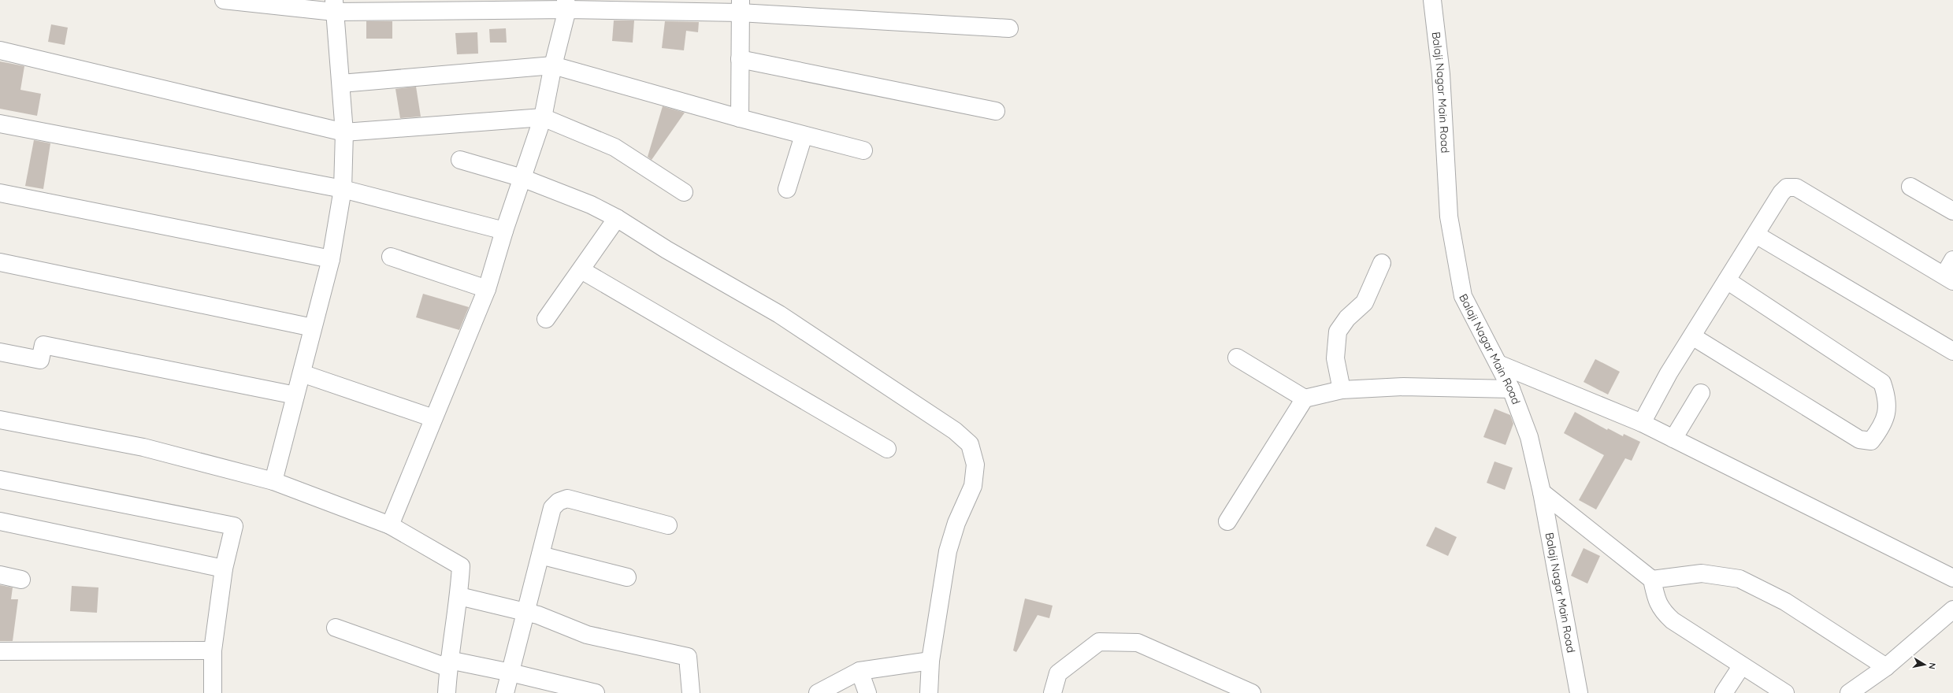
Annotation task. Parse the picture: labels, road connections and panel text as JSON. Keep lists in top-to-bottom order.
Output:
{
  "streets": {
    "street": ["Balaji Nagar Main Road"]
  },
  "north": "right"
}
